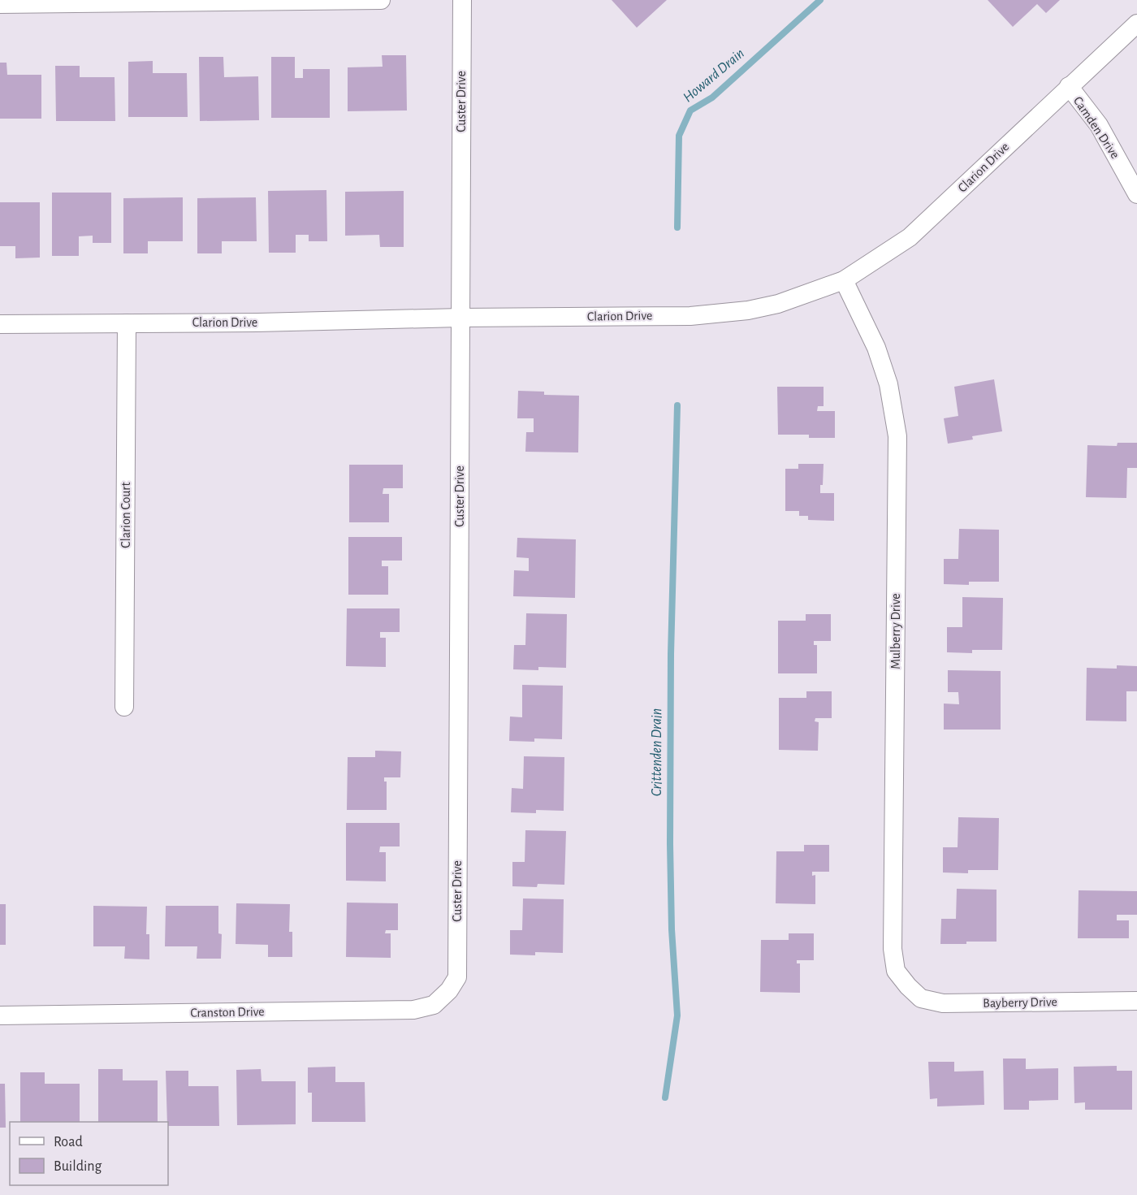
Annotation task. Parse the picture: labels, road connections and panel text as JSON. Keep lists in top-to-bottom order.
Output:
{
  "streets": {
    "street": [
      "Custer Drive",
      "Camden Drive",
      "Clarion Drive",
      "Clarion Court",
      "Mulberry Drive",
      "Bayberry Drive",
      "Cranston Drive"
    ]
  },
  "crossings": [
    ["Custer Drive", "Clarion Drive"],
    ["Custer Drive", "Cranston Drive"],
    ["Camden Drive", "Clarion Drive"],
    ["Clarion Drive", "Clarion Court"],
    ["Clarion Drive", "Mulberry Drive"],
    ["Mulberry Drive", "Bayberry Drive"]
  ],
  "water": ["Howard Drain", "Crittenden Drain"],
  "legend": ["Road", "Building"]
}
